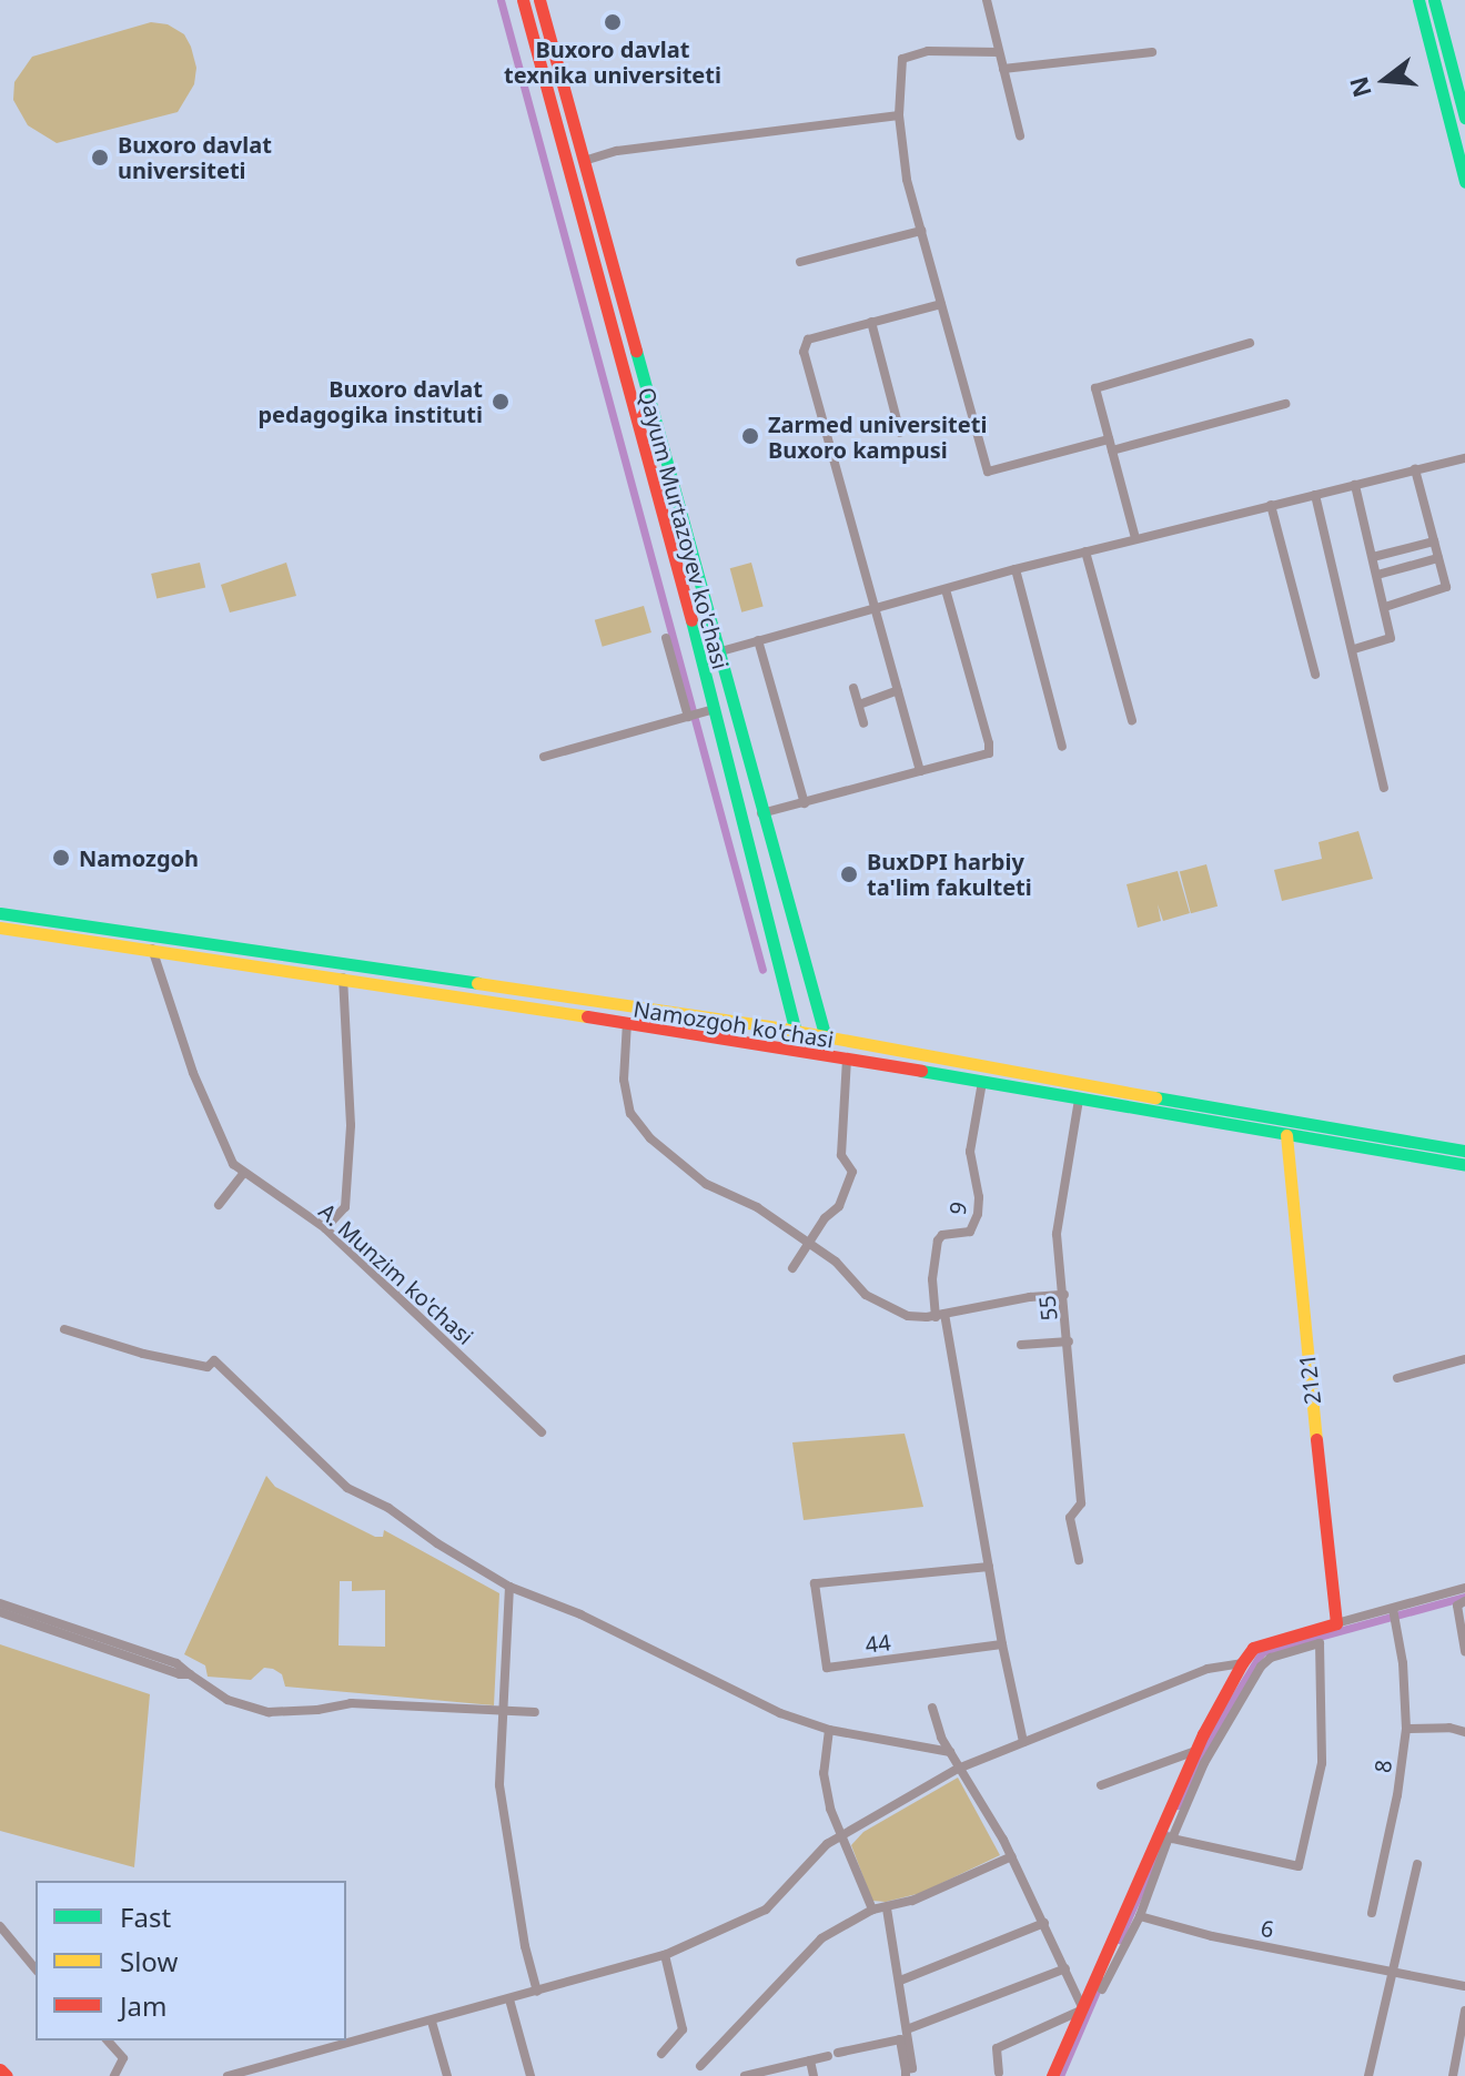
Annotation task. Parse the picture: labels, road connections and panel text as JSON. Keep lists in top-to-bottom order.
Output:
{
  "streets": {
    "street": [
      "Qayum Murtazoyev ko'chasi",
      "Namozgoh ko'chasi",
      "9",
      "A. Munzim ko'chasi",
      "55",
      "2121",
      "44",
      "8",
      "6"
    ]
  },
  "crossings": [
    ["Qayum Murtazoyev ko'chasi", "Namozgoh ko'chasi"],
    ["Namozgoh ko'chasi", "9"],
    ["Namozgoh ko'chasi", "A. Munzim ko'chasi"],
    ["Namozgoh ko'chasi", "55"],
    ["Namozgoh ko'chasi", "2121"],
    ["9", "44"]
  ],
  "places": [
    "Buxoro davlat texnika universiteti",
    "Buxoro davlat universiteti",
    "Buxoro davlat pedagogika instituti",
    "Zarmed universiteti Buxoro kampusi",
    "Namozgoh",
    "BuxDPI harbiy ta'lim fakulteti"
  ],
  "legend": ["Fast", "Slow", "Jam"],
  "north": "left"
}
